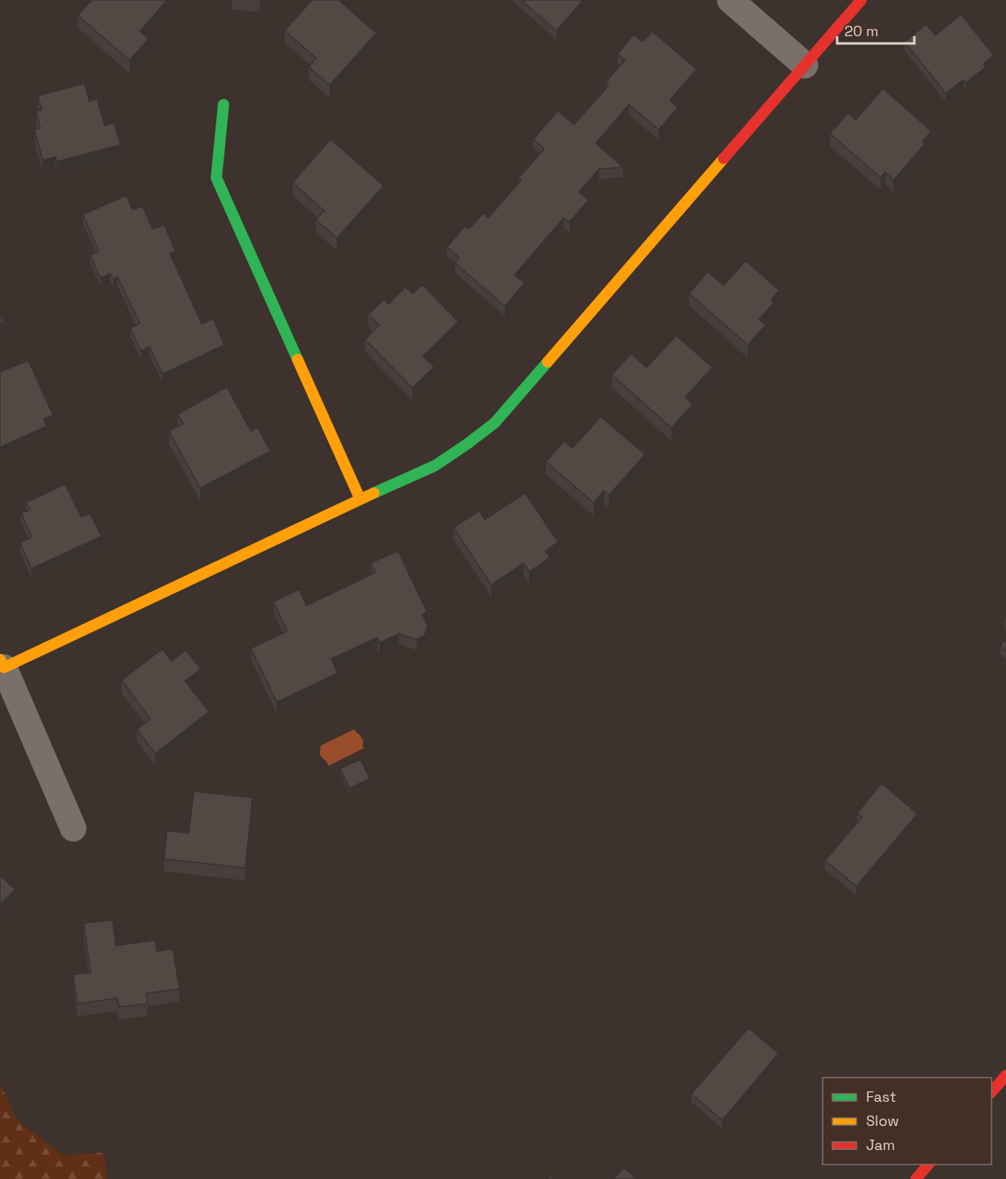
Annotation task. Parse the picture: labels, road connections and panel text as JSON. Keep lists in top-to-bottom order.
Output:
{
  "legend": ["Fast", "Slow", "Jam"],
  "scale_bar": "20 m"
}
